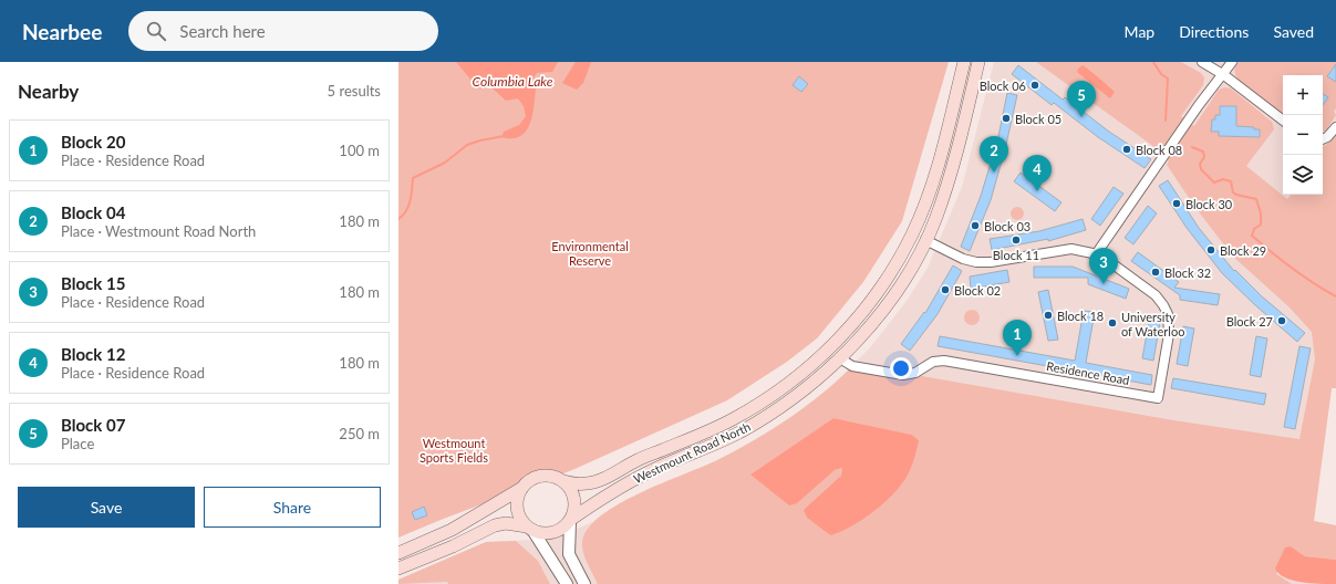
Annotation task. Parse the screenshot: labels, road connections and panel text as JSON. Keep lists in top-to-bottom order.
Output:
{
  "streets": {
    "main road": ["Westmount Road North"],
    "street": ["Residence Road"]
  },
  "crossings": [
    ["Residence Road", "Westmount Road North"]
  ],
  "water": ["Columbia Lake"],
  "parks": ["Environmental Reserve", "Westmount Sports Fields"],
  "places": [
    "Block 06",
    "Block 05",
    "Block 08",
    "Block 30",
    "Block 03",
    "Block 11",
    "Block 29",
    "Block 32",
    "Block 02",
    "Block 18",
    "Block 27",
    "University of Waterloo"
  ],
  "page": {
    "header": "Nearbee",
    "search": "Search here",
    "nav": ["Map", "Directions", "Saved"],
    "heading": ["Nearby", "5 results"],
    "map_buttons": ["+", "−"],
    "pins": [
      "5",
      "2",
      "4",
      "3",
      "1"
    ],
    "list": [
      {
        "mark": "1",
        "name": "Block 20",
        "note": "Place · Residence Road",
        "value": "100 m"
      },
      {
        "mark": "2",
        "name": "Block 04",
        "note": "Place · Westmount Road North",
        "value": "180 m"
      },
      {
        "mark": "3",
        "name": "Block 15",
        "note": "Place · Residence Road",
        "value": "180 m"
      },
      {
        "mark": "4",
        "name": "Block 12",
        "note": "Place · Residence Road",
        "value": "180 m"
      },
      {
        "mark": "5",
        "name": "Block 07",
        "note": "Place",
        "value": "250 m"
      }
    ],
    "buttons": ["Save", "Share"]
  }
}
